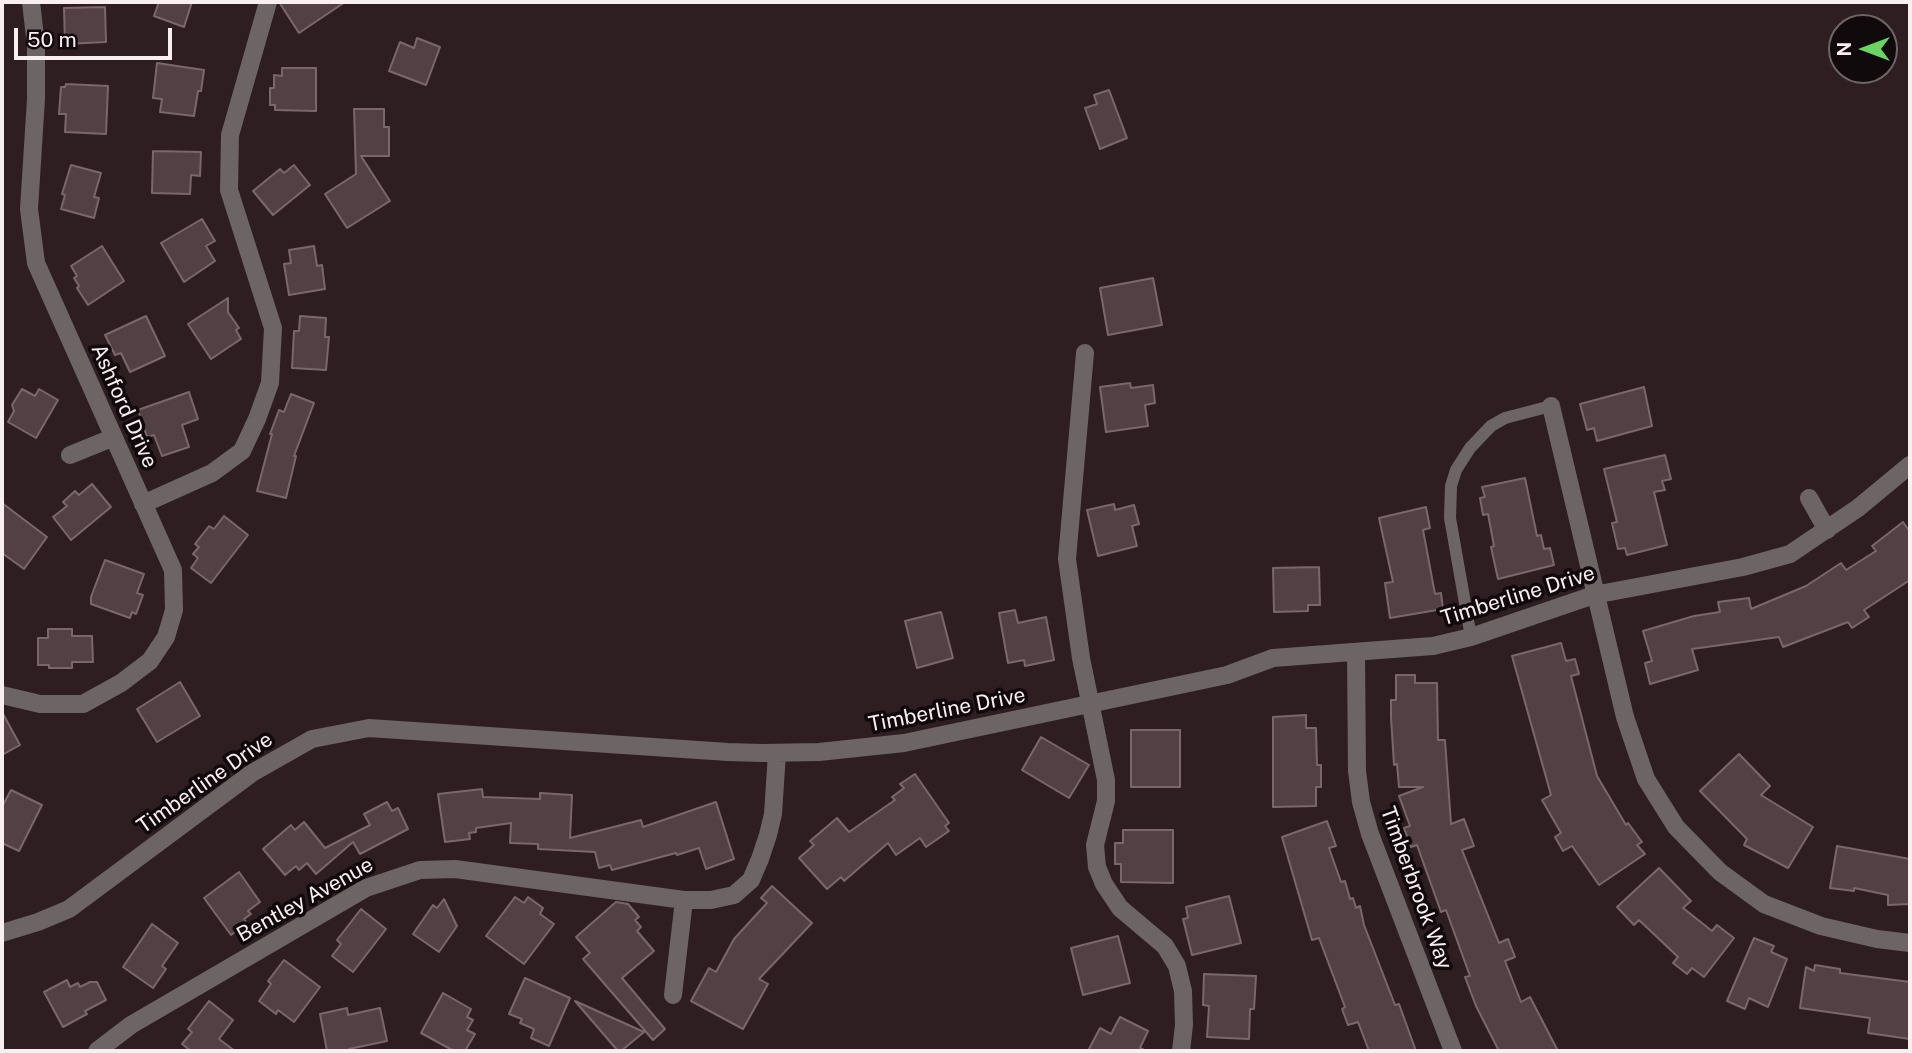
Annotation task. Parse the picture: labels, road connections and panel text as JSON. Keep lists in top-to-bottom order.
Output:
{
  "streets": {
    "street": [
      "Ashford Drive",
      "Timberline Drive",
      "Timberbrook Way",
      "Bentley Avenue"
    ]
  },
  "crossings": [
    ["Timberline Drive", "Timberbrook Way"],
    ["Timberline Drive", "Bentley Avenue"]
  ],
  "scale_bar": "50 m",
  "north": "left"
}
